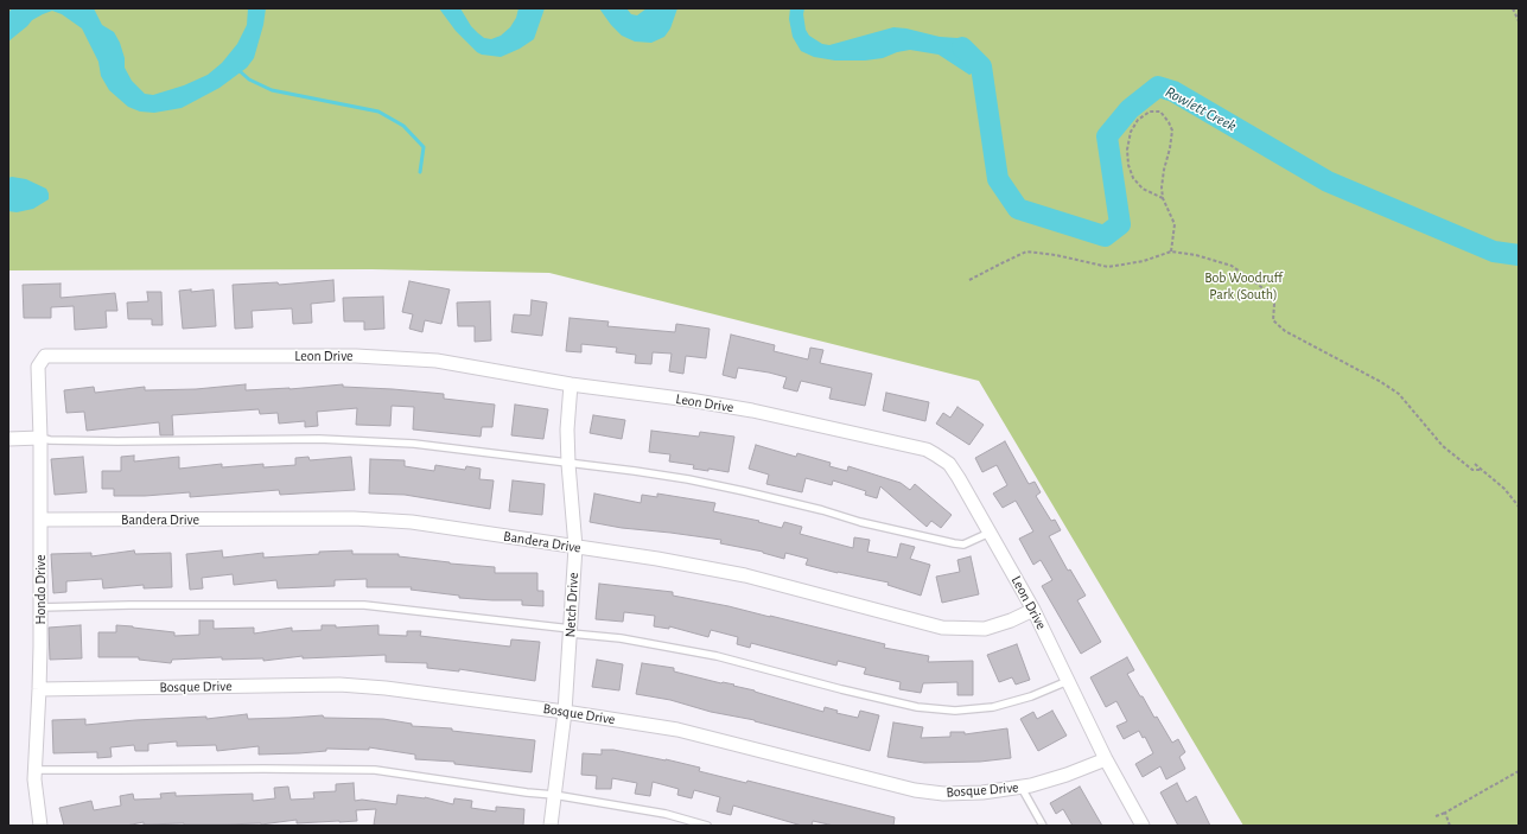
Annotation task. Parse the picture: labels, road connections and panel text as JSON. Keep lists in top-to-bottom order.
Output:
{
  "streets": {
    "street": [
      "Leon Drive",
      "Bandera Drive",
      "Hondo Drive",
      "Netch Drive",
      "Bosque Drive"
    ]
  },
  "crossings": [
    ["Leon Drive", "Bandera Drive"],
    ["Leon Drive", "Hondo Drive"],
    ["Leon Drive", "Netch Drive"],
    ["Leon Drive", "Bosque Drive"],
    ["Bandera Drive", "Hondo Drive"],
    ["Bandera Drive", "Netch Drive"],
    ["Hondo Drive", "Bosque Drive"],
    ["Netch Drive", "Bosque Drive"]
  ],
  "water": ["Rowlett Creek"],
  "parks": ["Bob Woodruff Park (South)"]
}
